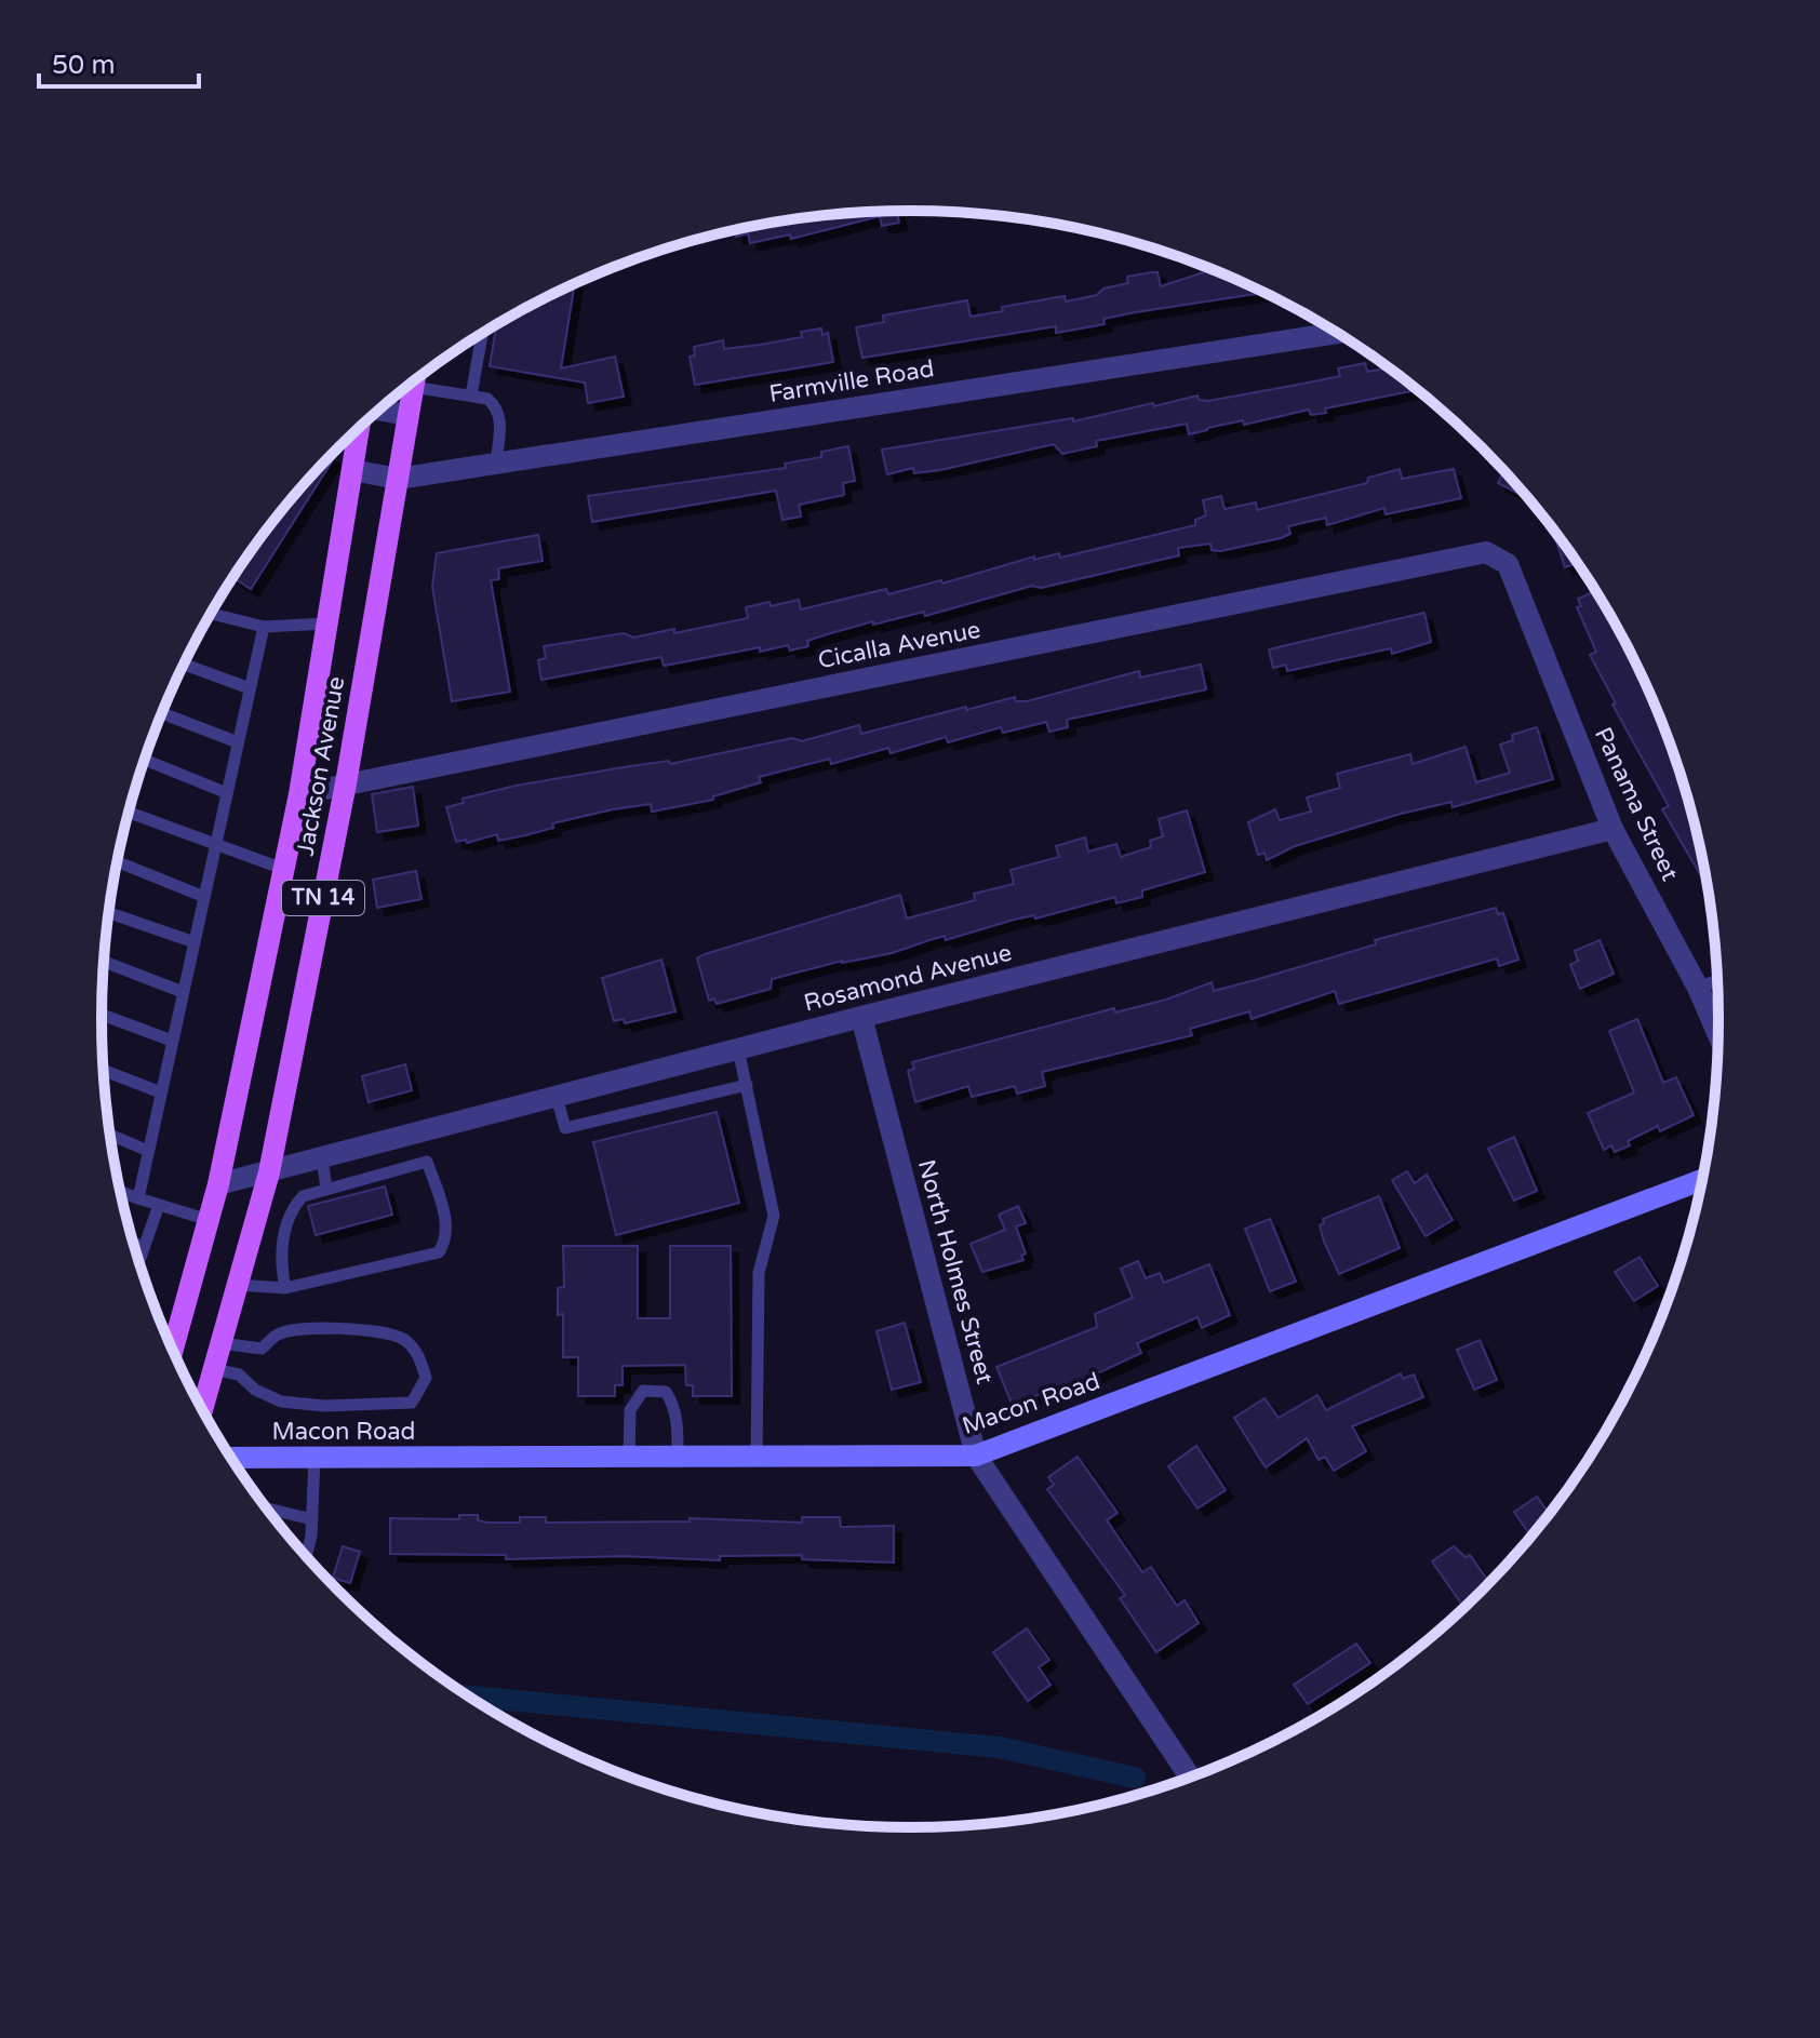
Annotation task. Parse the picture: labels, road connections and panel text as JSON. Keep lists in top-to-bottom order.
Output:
{
  "streets": {
    "main road": ["Jackson Avenue", "TN 14", "Macon Road"],
    "street": [
      "Farmville Road",
      "Cicalla Avenue",
      "Panama Street",
      "Rosamond Avenue",
      "North Holmes Street"
    ]
  },
  "crossings": [
    ["Farmville Road", "Jackson Avenue"],
    ["Cicalla Avenue", "Jackson Avenue"],
    ["Cicalla Avenue", "Panama Street"],
    ["Jackson Avenue", "Rosamond Avenue"],
    ["Panama Street", "Rosamond Avenue"],
    ["Rosamond Avenue", "North Holmes Street"],
    ["North Holmes Street", "Macon Road"]
  ],
  "scale_bar": "50 m"
}
